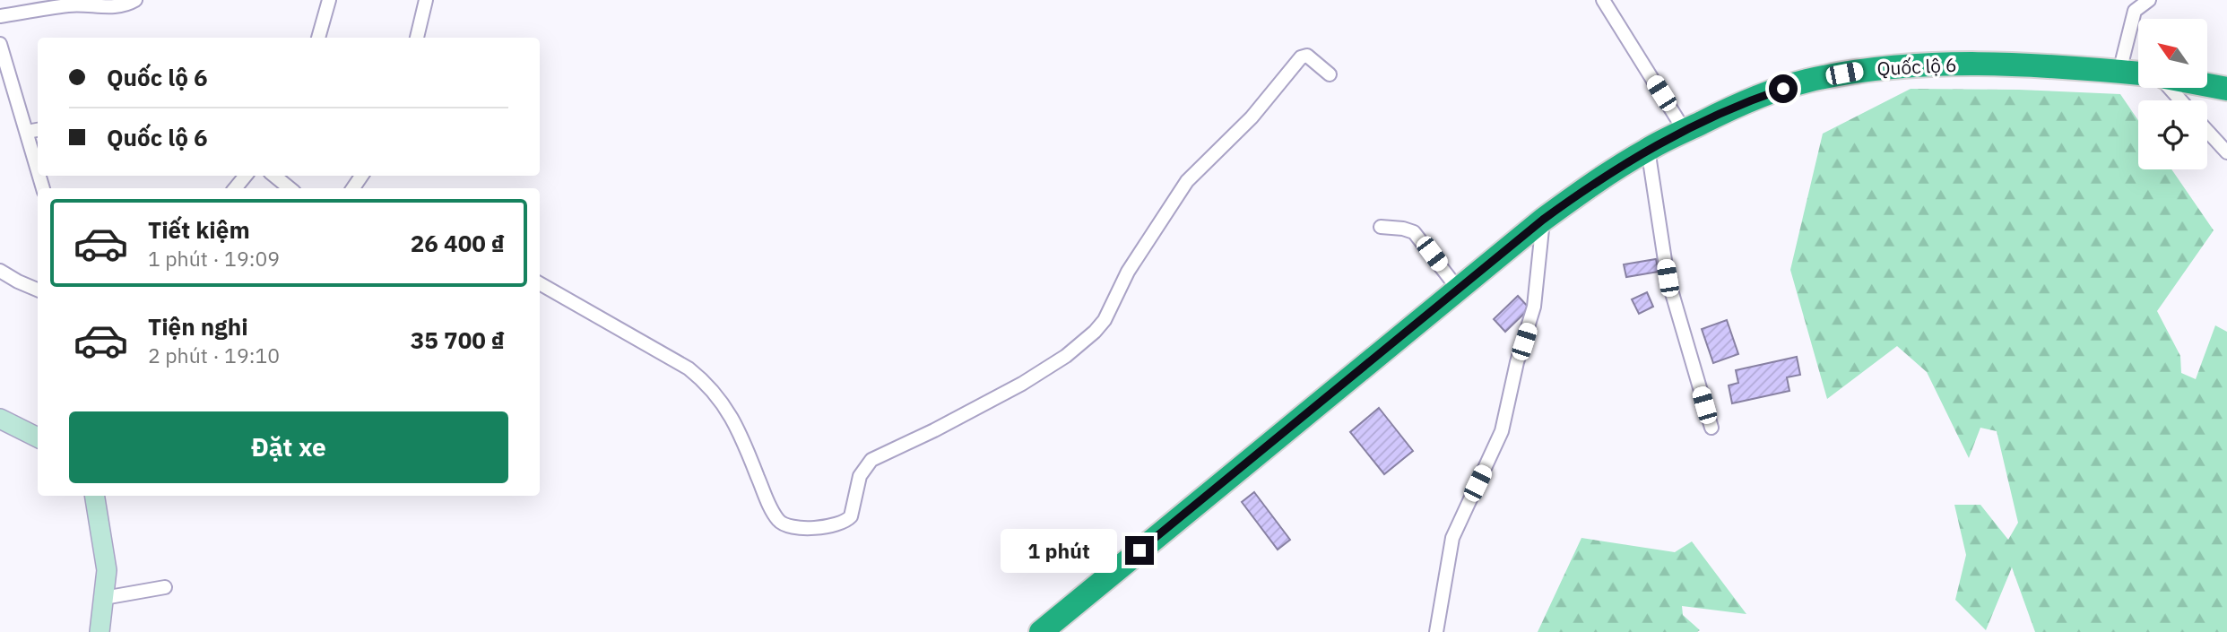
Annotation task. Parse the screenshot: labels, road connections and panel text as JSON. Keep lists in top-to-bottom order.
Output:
{
  "streets": {
    "highway": ["Quốc lộ 6"]
  },
  "north": "top left",
  "page": {
    "banner": ["Quốc lộ 6", "Quốc lộ 6"],
    "list": [
      {
        "name": "Tiết kiệm",
        "note": "1 phút · 19:09",
        "value": "26 400 ₫"
      },
      {
        "name": "Tiện nghi",
        "note": "2 phút · 19:10",
        "value": "35 700 ₫"
      }
    ],
    "buttons": "Đặt xe",
    "bubble": "1 phút"
  }
}
